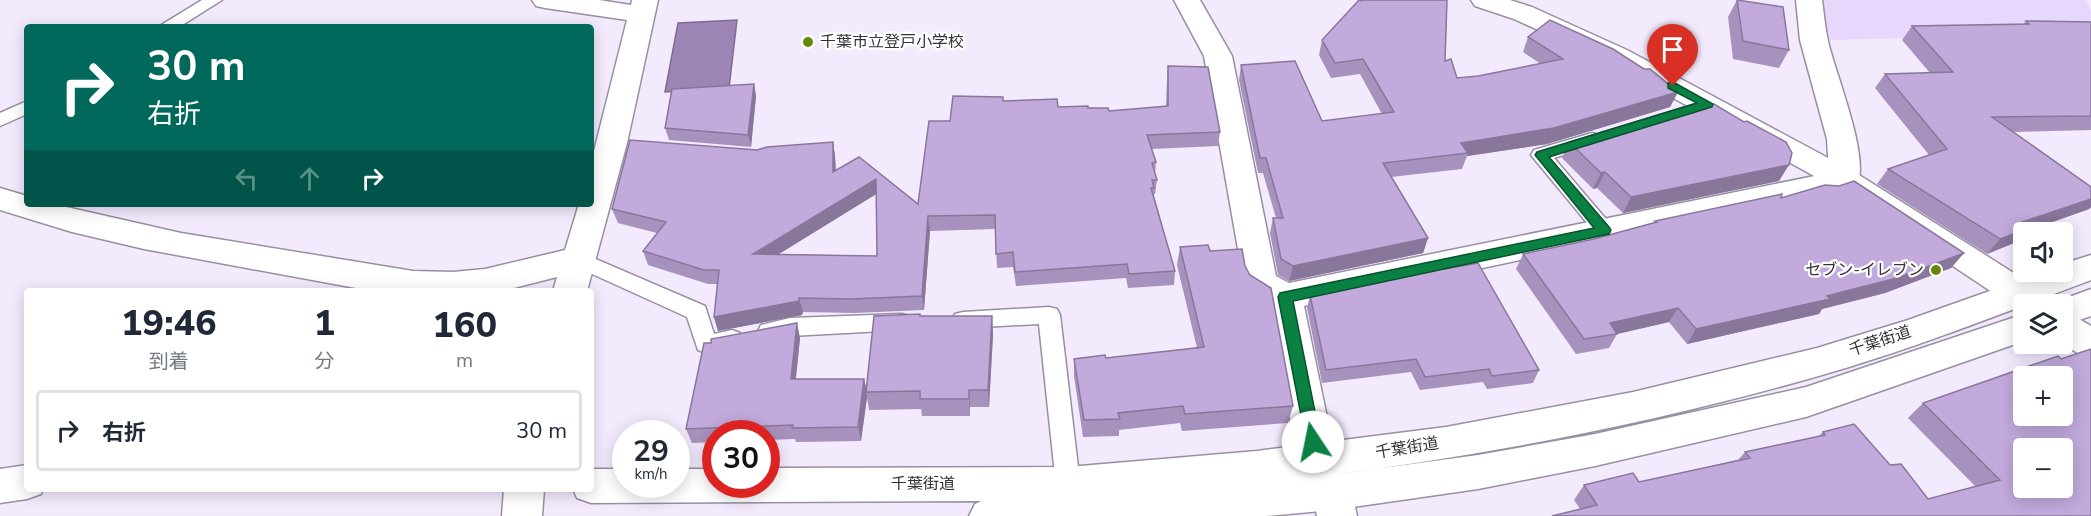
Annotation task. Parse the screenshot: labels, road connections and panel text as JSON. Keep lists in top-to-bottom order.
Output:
{
  "streets": {
    "main road": ["千葉街道"]
  },
  "places": ["千葉市立登戸小学校", "セブン-イレブン"],
  "page": {
    "turn": ["30 m", "右折"],
    "map_buttons": ["+", "−"],
    "eta": [
      "19:46",
      "到着",
      "1",
      "分",
      "160",
      "m"
    ],
    "list": [
      {
        "name": "右折",
        "value": "30 m"
      }
    ],
    "speed": "29 km/h",
    "limit": "30"
  }
}
